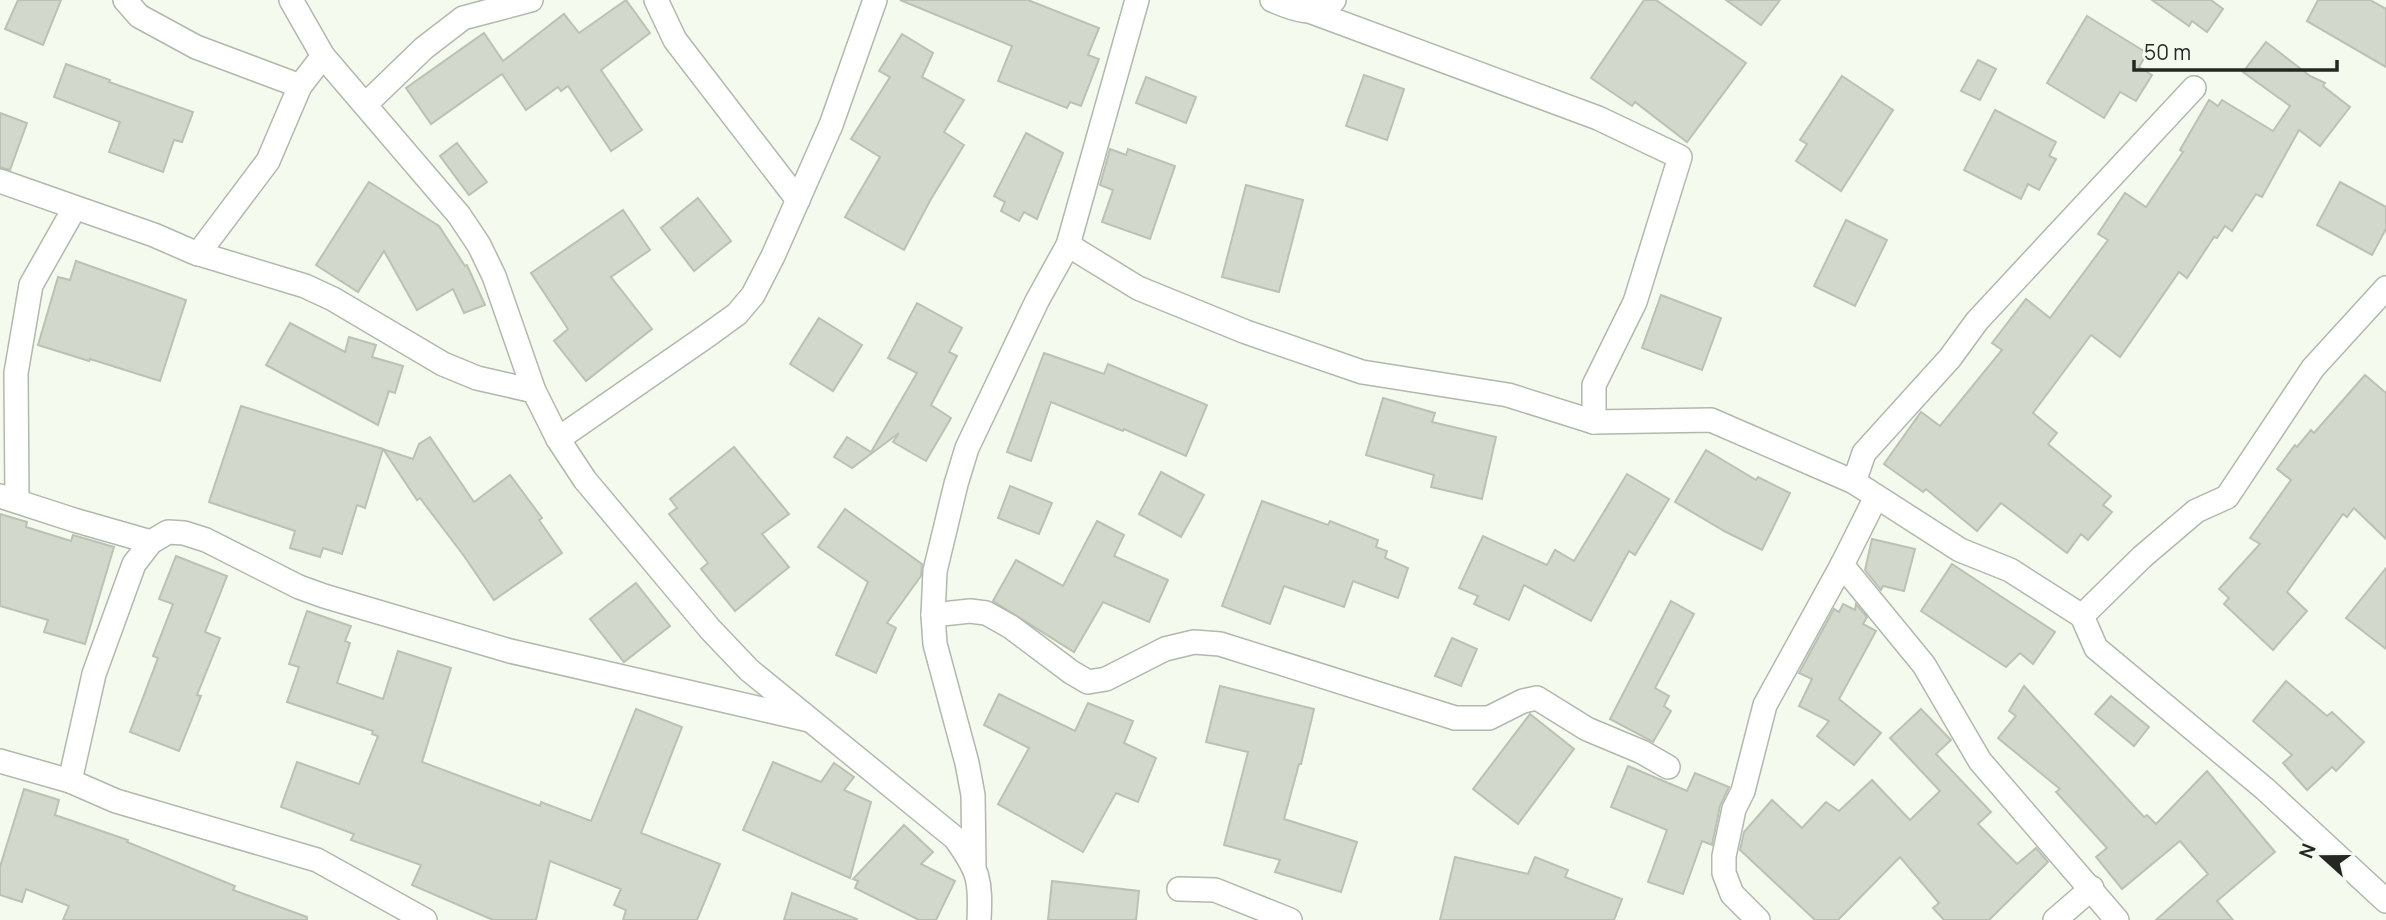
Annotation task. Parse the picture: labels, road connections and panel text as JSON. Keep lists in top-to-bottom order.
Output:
{
  "scale_bar": "50 m",
  "north": "left"
}
